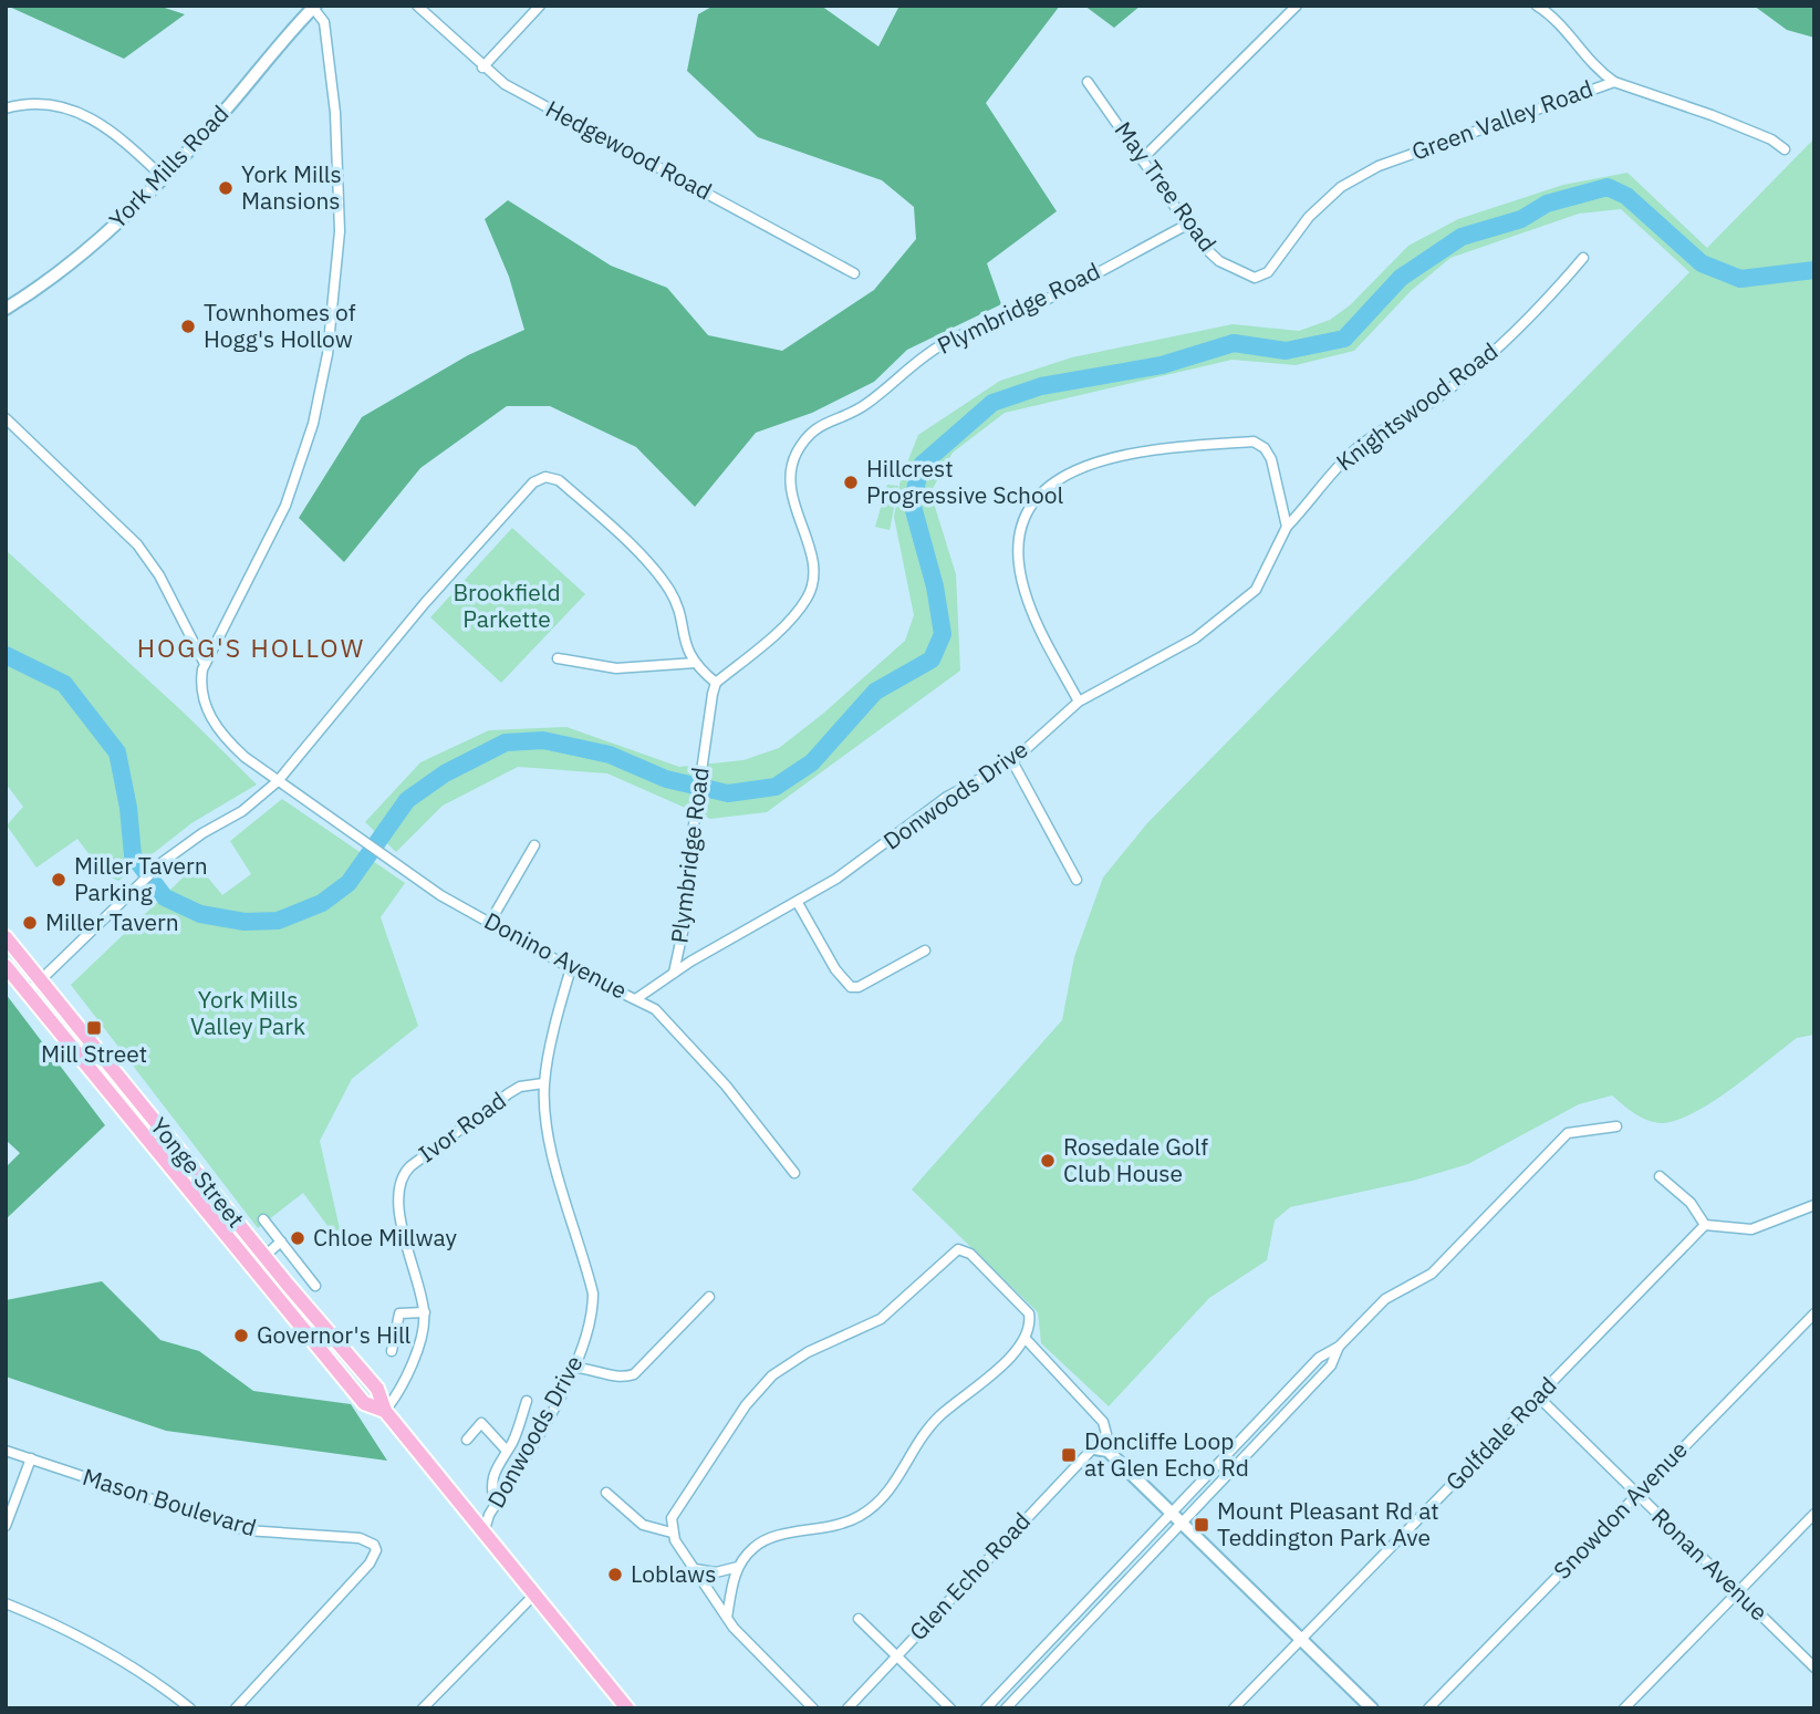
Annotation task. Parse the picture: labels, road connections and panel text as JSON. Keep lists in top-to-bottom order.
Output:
{
  "streets": {
    "main road": ["York Mills Road", "Yonge Street"],
    "street": [
      "Green Valley Road",
      "Hedgewood Road",
      "May Tree Road",
      "Plymbridge Road",
      "Knightswood Road",
      "Donwoods Drive",
      "Donino Avenue",
      "Ivor Road",
      "Golfdale Road",
      "Mason Boulevard",
      "Snowdon Avenue",
      "Ronan Avenue",
      "Glen Echo Road"
    ]
  },
  "crossings": [
    ["Green Valley Road", "May Tree Road"],
    ["May Tree Road", "Plymbridge Road"],
    ["Plymbridge Road", "Donwoods Drive"],
    ["Knightswood Road", "Donwoods Drive"],
    ["Donwoods Drive", "Donino Avenue"],
    ["Donwoods Drive", "Ivor Road"],
    ["Donwoods Drive", "Yonge Street"],
    ["Golfdale Road", "Ronan Avenue"],
    ["Snowdon Avenue", "Ronan Avenue"]
  ],
  "districts": ["HOGG'S HOLLOW"],
  "parks": ["Brookfield Parkette", "York Mills Valley Park"],
  "places": {
    "other": [
      "York Mills Mansions",
      "Townhomes of Hogg's Hollow",
      "Hillcrest Progressive School",
      "Miller Tavern Parking",
      "Miller Tavern",
      "Rosedale Golf Club House",
      "Chloe Millway",
      "Governor's Hill",
      "Loblaws"
    ],
    "transit": ["Mill Street", "Doncliffe Loop at Glen Echo Rd", "Mount Pleasant Rd at Teddington Park Ave"]
  }
}
